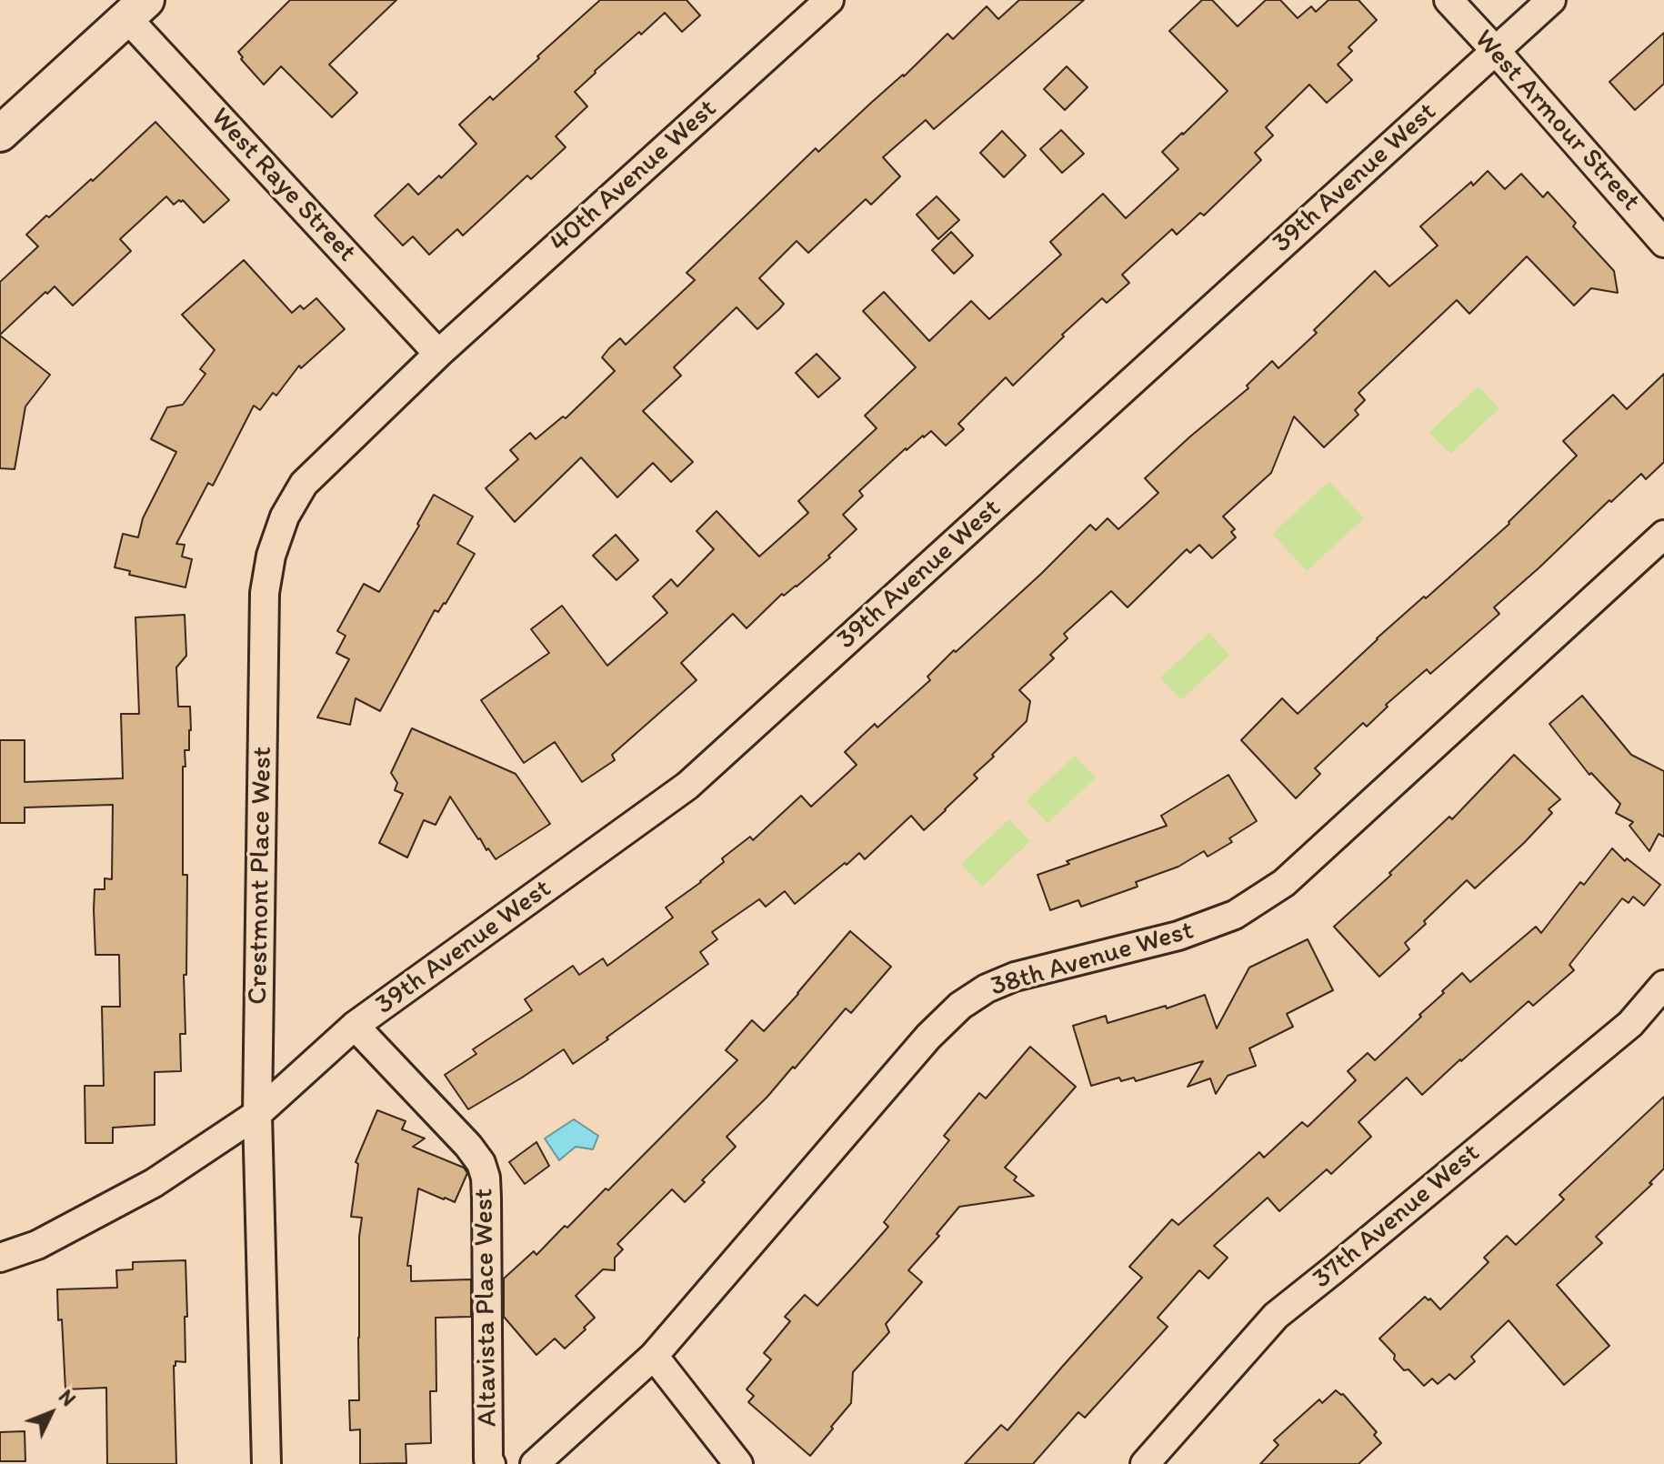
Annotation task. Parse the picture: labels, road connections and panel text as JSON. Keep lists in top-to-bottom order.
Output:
{
  "streets": {
    "street": [
      "West Armour Street",
      "40th Avenue West",
      "39th Avenue West",
      "West Raye Street",
      "Crestmont Place West",
      "38th Avenue West",
      "37th Avenue West",
      "Altavista Place West"
    ]
  },
  "crossings": [
    ["West Armour Street", "39th Avenue West"],
    ["40th Avenue West", "West Raye Street"],
    ["40th Avenue West", "Crestmont Place West"],
    ["39th Avenue West", "Crestmont Place West"],
    ["39th Avenue West", "Altavista Place West"],
    ["West Raye Street", "Crestmont Place West"]
  ],
  "north": "top right"
}
